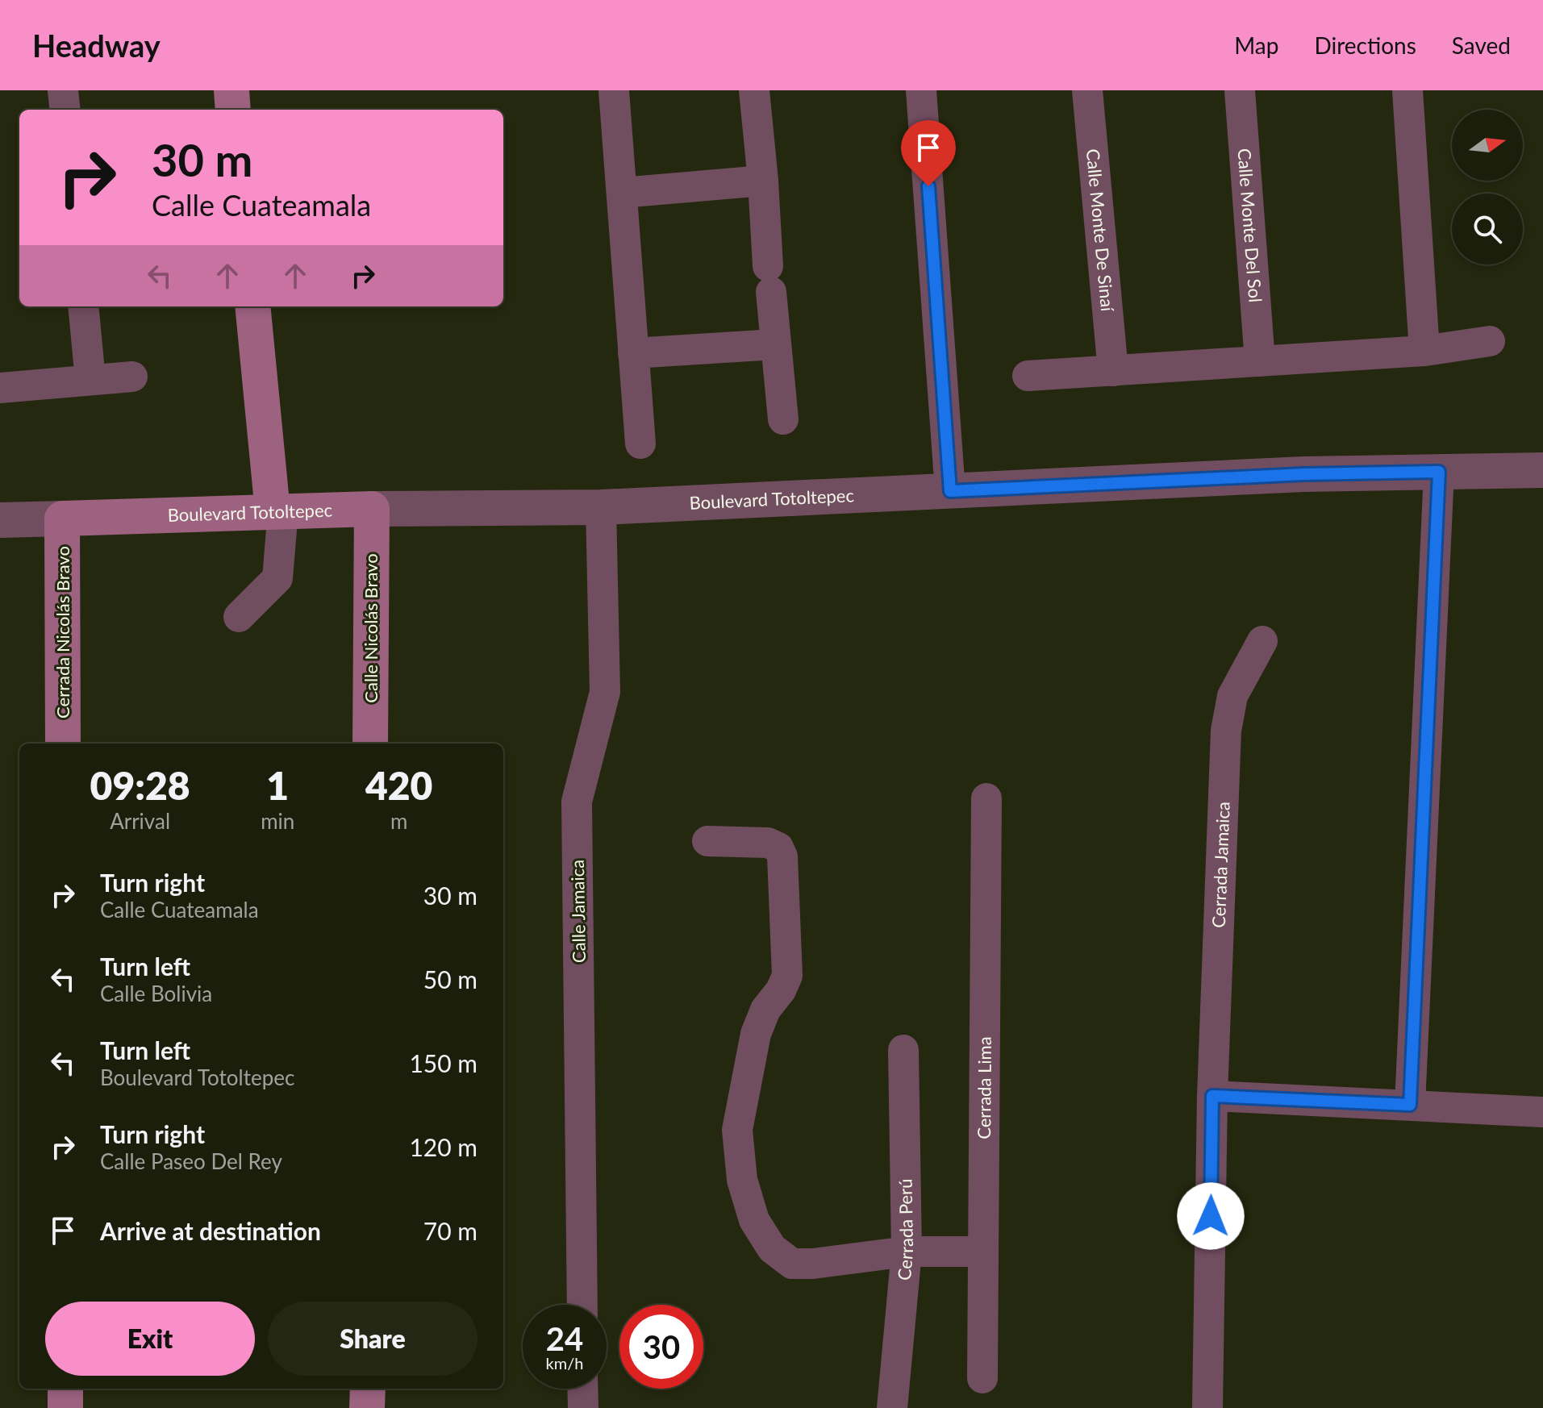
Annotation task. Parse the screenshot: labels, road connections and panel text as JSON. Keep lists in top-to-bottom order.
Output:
{
  "streets": {
    "main road": ["Boulevard Totoltepec", "Calle Nicolás Bravo", "Cerrada Nicolás Bravo"],
    "street": [
      "Calle Monte Del Sol",
      "Calle Monte De Sinaí",
      "Cerrada Jamaica",
      "Calle Jamaica",
      "Cerrada Lima",
      "Cerrada Perú"
    ]
  },
  "crossings": [
    ["Boulevard Totoltepec", "Calle Nicolás Bravo"],
    ["Boulevard Totoltepec", "Cerrada Nicolás Bravo"],
    ["Boulevard Totoltepec", "Calle Jamaica"]
  ],
  "north": "right",
  "page": {
    "header": "Headway",
    "nav": ["Map", "Directions", "Saved"],
    "turn": ["30 m", "Calle Cuateamala"],
    "eta": [
      "09:28",
      "Arrival",
      "1",
      "min",
      "420",
      "m"
    ],
    "list": [
      {
        "name": "Turn right",
        "note": "Calle Cuateamala",
        "value": "30 m"
      },
      {
        "name": "Turn left",
        "note": "Calle Bolivia",
        "value": "50 m"
      },
      {
        "name": "Turn left",
        "note": "Boulevard Totoltepec",
        "value": "150 m"
      },
      {
        "name": "Turn right",
        "note": "Calle Paseo Del Rey",
        "value": "120 m"
      },
      {
        "name": "Arrive at destination",
        "value": "70 m"
      }
    ],
    "buttons": ["Exit", "Share"],
    "speed": "24 km/h",
    "limit": "30"
  }
}
